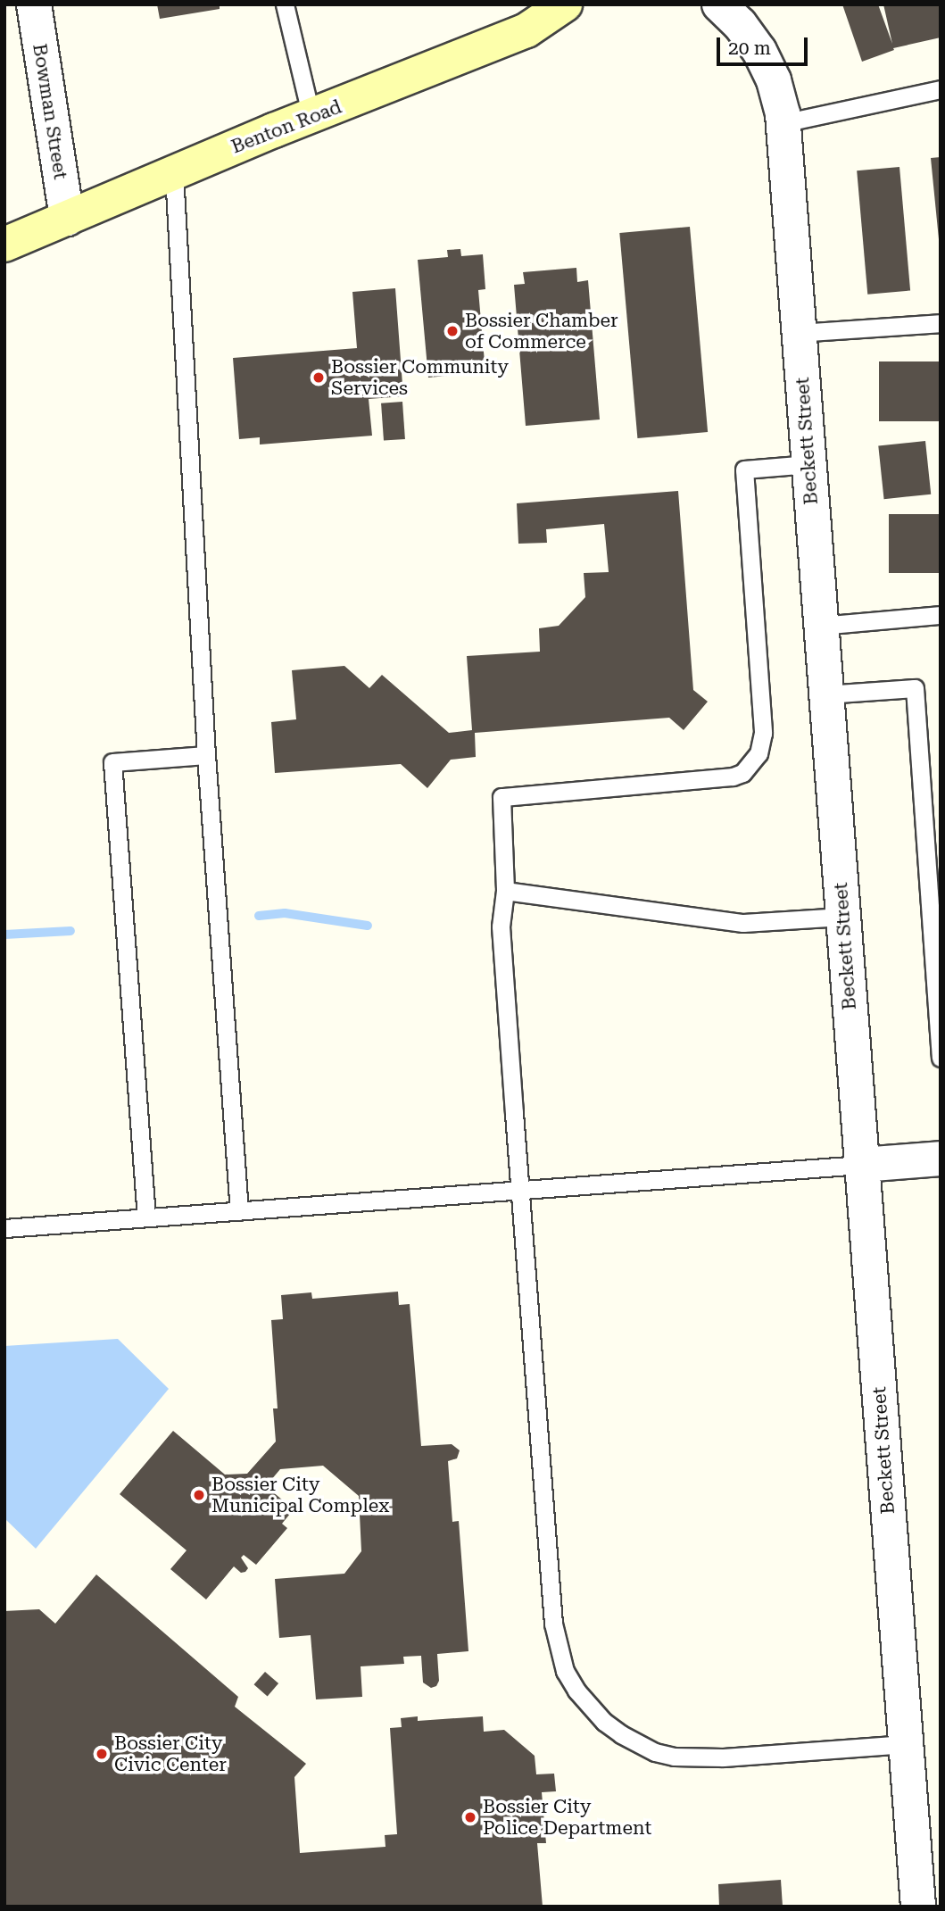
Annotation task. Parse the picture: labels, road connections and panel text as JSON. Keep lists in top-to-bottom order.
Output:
{
  "streets": {
    "main road": ["Benton Road"],
    "street": ["Bowman Street", "Beckett Street"]
  },
  "crossings": [
    ["Bowman Street", "Benton Road"]
  ],
  "places": [
    "Bossier Chamber of Commerce",
    "Bossier Community Services",
    "Bossier City Municipal Complex",
    "Bossier City Civic Center",
    "Bossier City Police Department"
  ],
  "scale_bar": "20 m"
}
